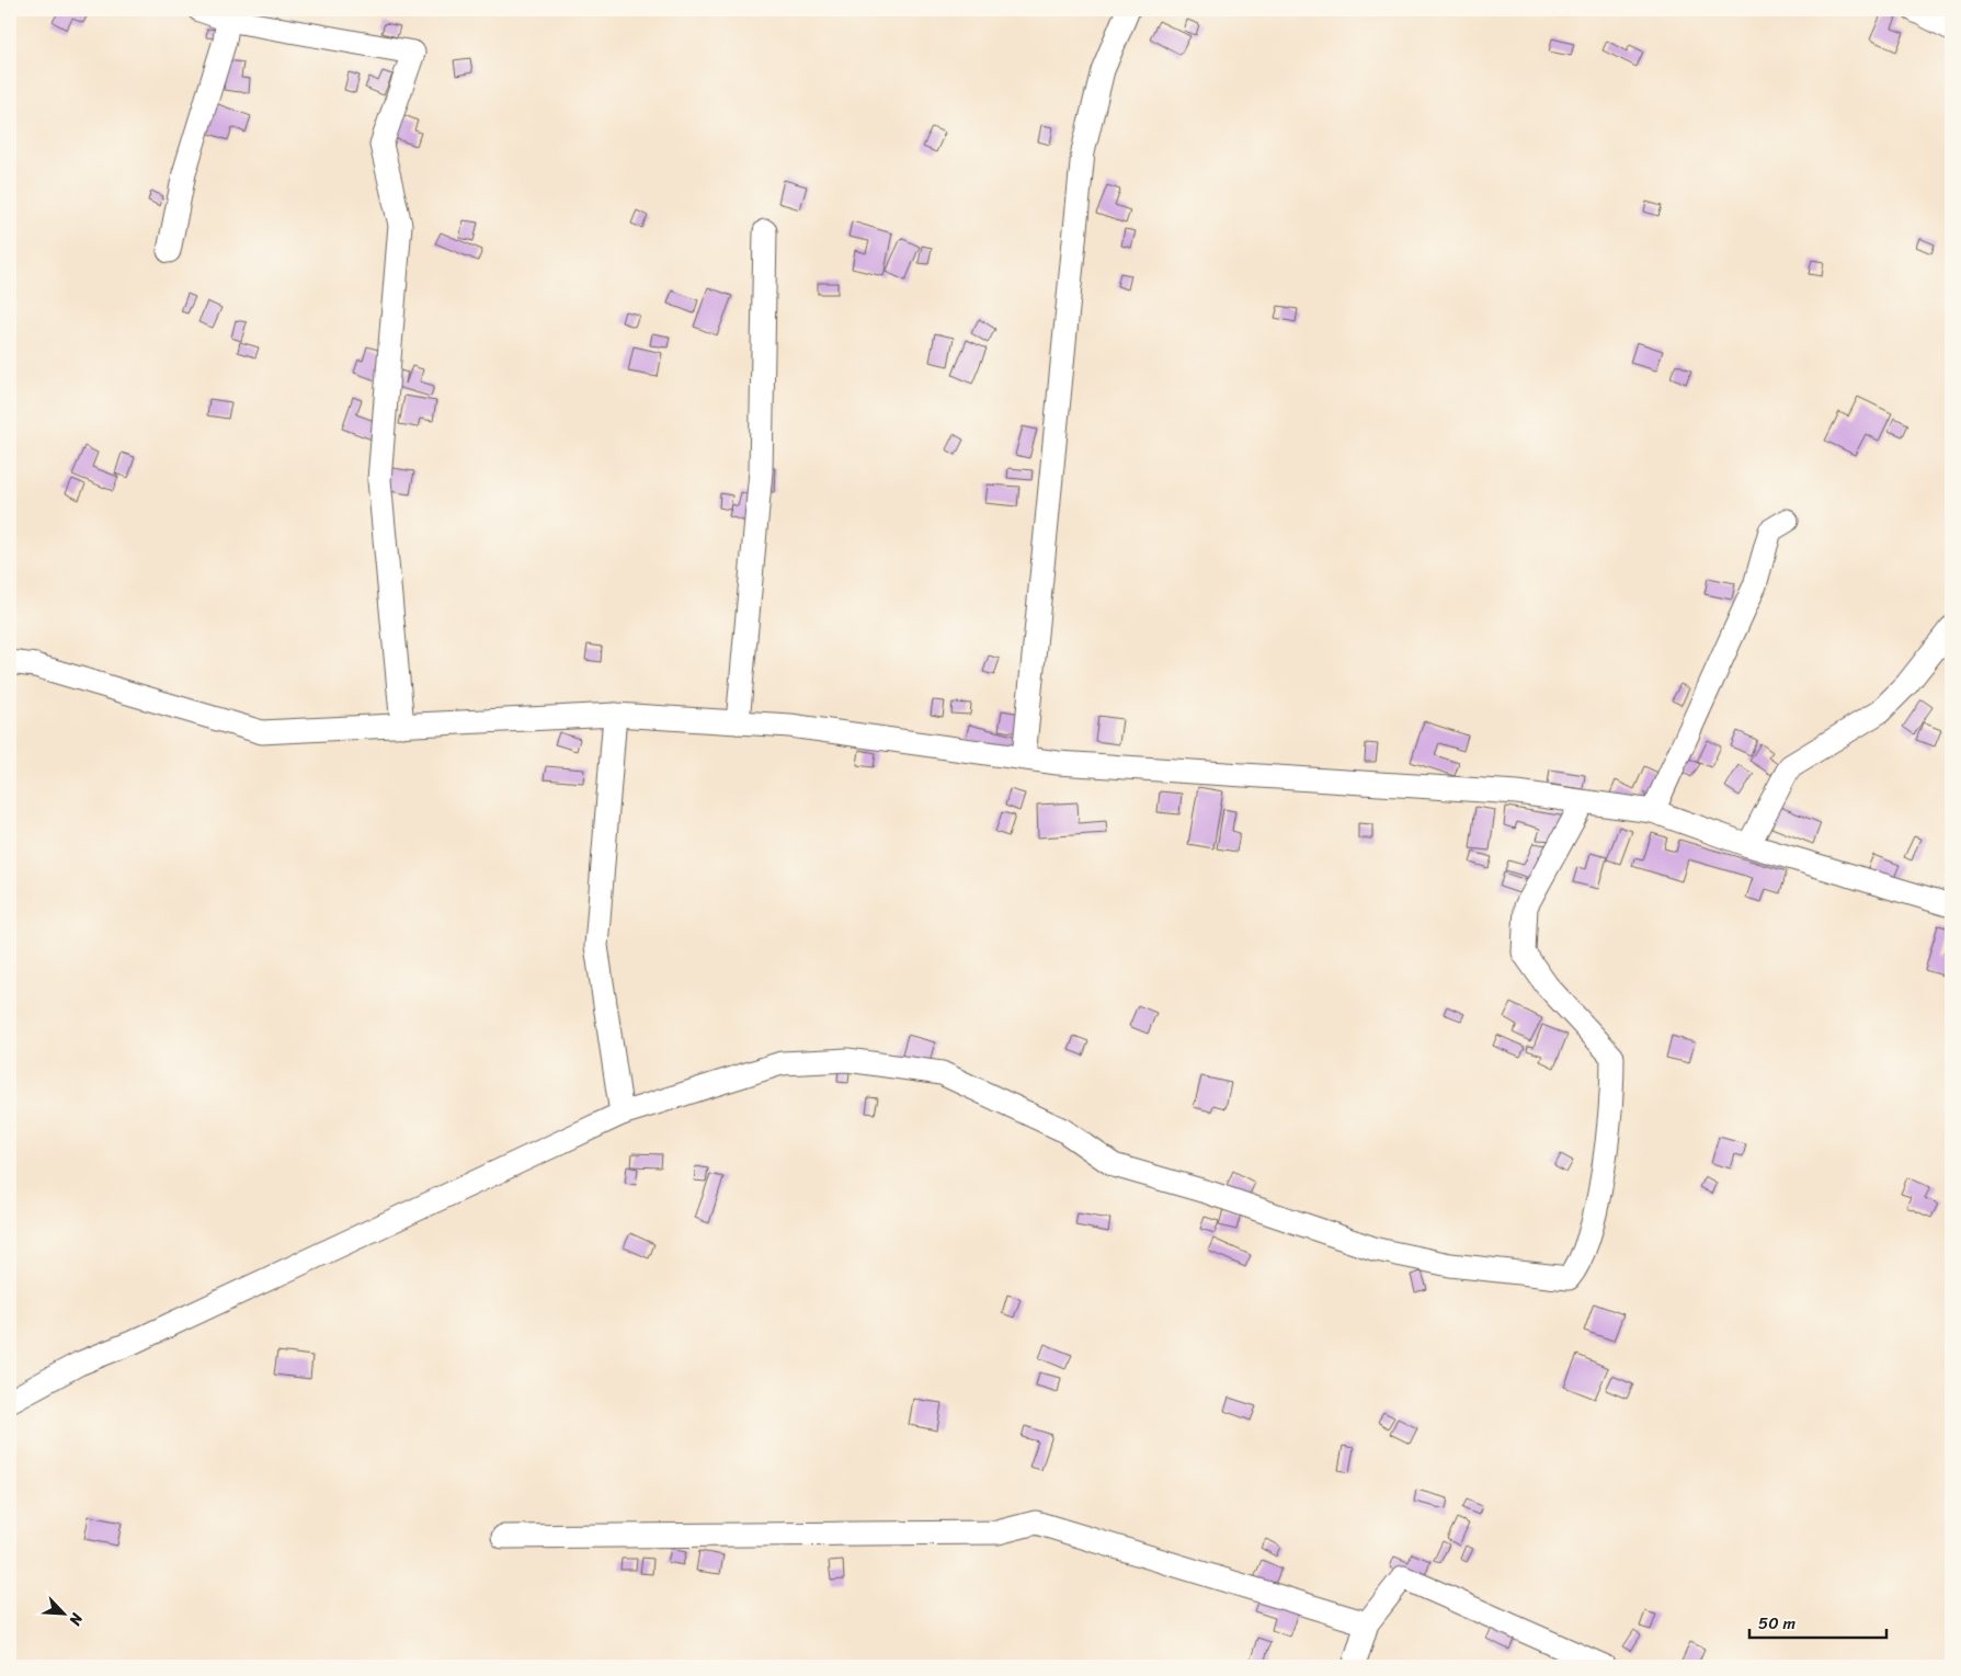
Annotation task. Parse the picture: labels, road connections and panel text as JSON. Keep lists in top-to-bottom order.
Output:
{
  "scale_bar": "50 m",
  "north": "bottom right"
}
